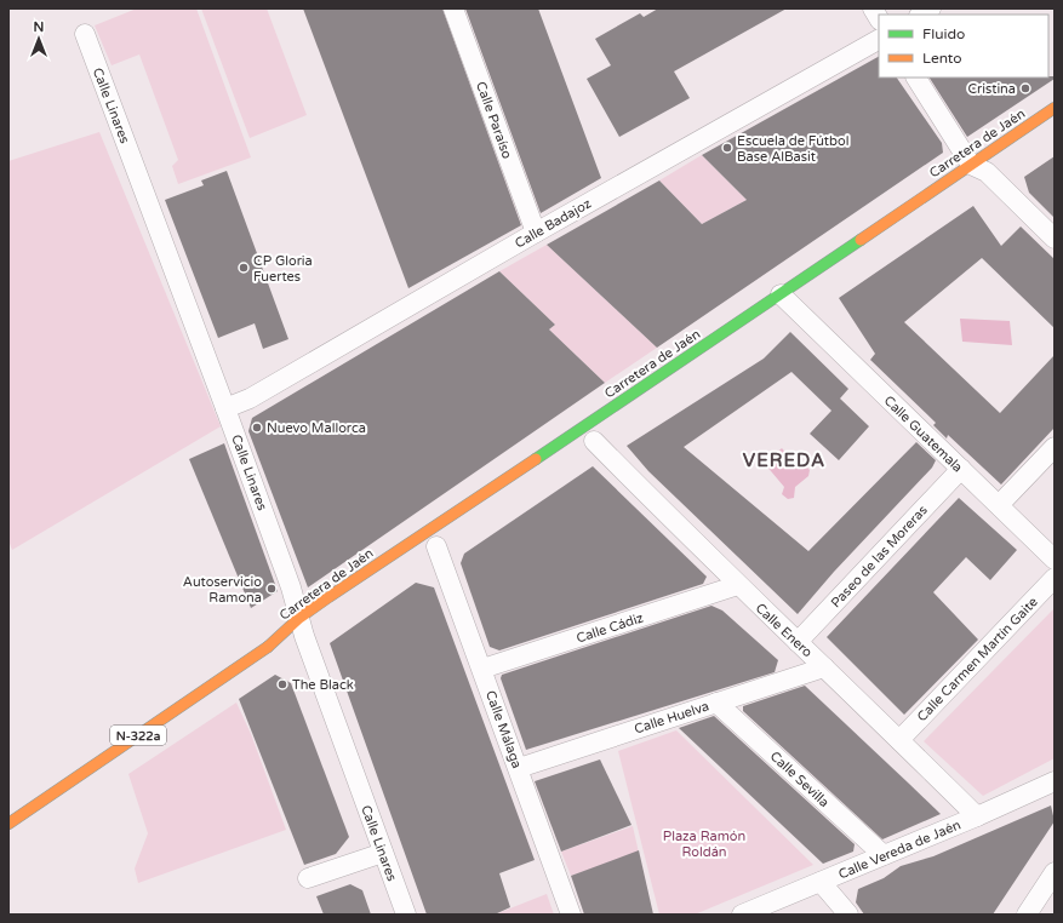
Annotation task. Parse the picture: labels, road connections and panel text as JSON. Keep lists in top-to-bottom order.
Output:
{
  "streets": {
    "main road": ["Carretera de Jaén", "N-322a"],
    "street": [
      "Calle Linares",
      "Calle Paraíso",
      "Calle Badajoz",
      "Calle Guatemala",
      "Paseo de las Moreras",
      "Calle Cádiz",
      "Calle Enero",
      "Calle Carmen Martín Gaite",
      "Calle Huelva",
      "Calle Málaga",
      "Calle Sevilla",
      "Calle Vereda de Jaén"
    ]
  },
  "crossings": [
    ["Calle Linares", "Carretera de Jaén"],
    ["Calle Linares", "Calle Badajoz"],
    ["Calle Paraíso", "Calle Badajoz"],
    ["Carretera de Jaén", "Calle Guatemala"],
    ["Calle Guatemala", "Paseo de las Moreras"],
    ["Paseo de las Moreras", "Calle Enero"],
    ["Calle Cádiz", "Calle Enero"],
    ["Calle Cádiz", "Calle Málaga"],
    ["Calle Enero", "Calle Carmen Martín Gaite"],
    ["Calle Enero", "Calle Huelva"],
    ["Calle Enero", "Calle Vereda de Jaén"],
    ["Calle Huelva", "Calle Málaga"],
    ["Calle Huelva", "Calle Sevilla"],
    ["Calle Sevilla", "Calle Vereda de Jaén"]
  ],
  "districts": ["VEREDA"],
  "parks": ["Plaza Ramón Roldán"],
  "places": [
    "Cristina",
    "Escuela de Fútbol Base AlBasit",
    "CP Gloria Fuertes",
    "Nuevo Mallorca",
    "Autoservicio Ramona",
    "The Black"
  ],
  "legend": ["Fluido", "Lento"],
  "north": "top"
}
